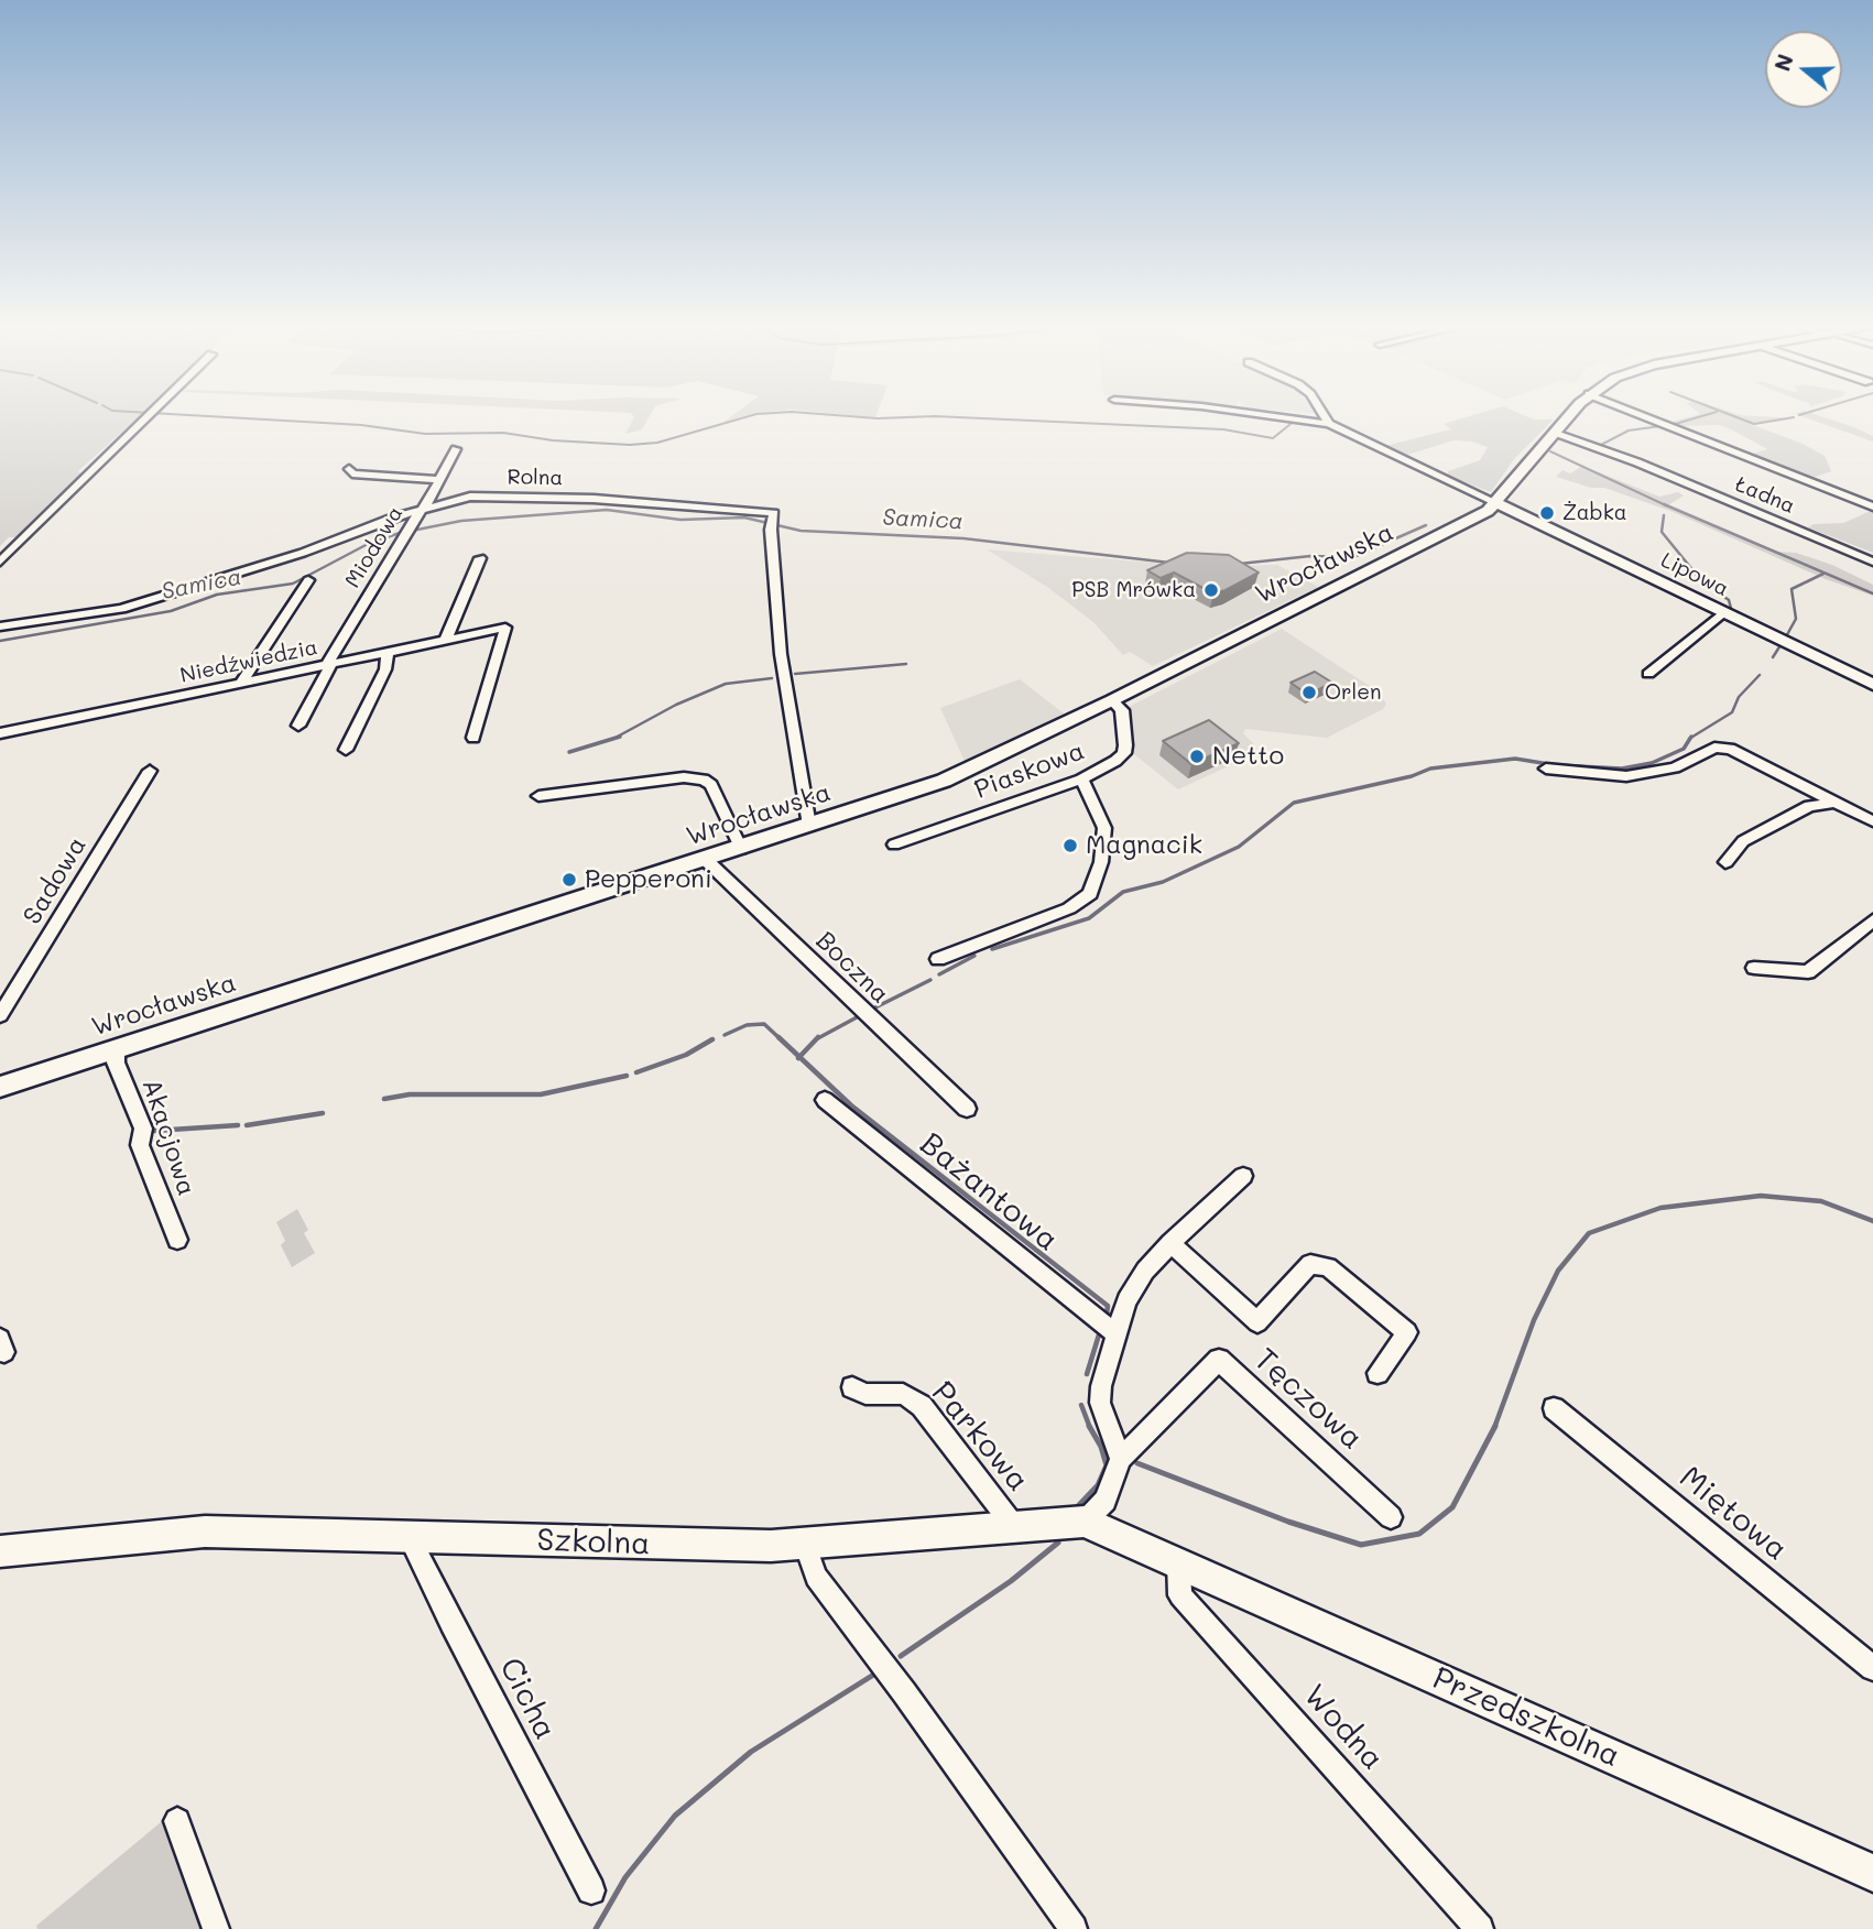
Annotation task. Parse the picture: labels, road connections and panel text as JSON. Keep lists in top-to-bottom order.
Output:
{
  "streets": {
    "main road": [
      "Wrocławska",
      "Lipowa",
      "Szkolna",
      "Przedszkolna"
    ],
    "street": [
      "Rolna",
      "Ładna",
      "Miodowa",
      "Niedźwiedzia",
      "Piaskowa",
      "Sadowa",
      "Boczna",
      "Akacjowa",
      "Bażantowa",
      "Tęczowa",
      "Parkowa",
      "Miętowa",
      "Cicha",
      "Wodna"
    ]
  },
  "crossings": [
    ["Rolna", "Miodowa"],
    ["Rolna", "Wrocławska"],
    ["Ładna", "Wrocławska"],
    ["Miodowa", "Niedźwiedzia"],
    ["Wrocławska", "Lipowa"],
    ["Wrocławska", "Piaskowa"],
    ["Wrocławska", "Boczna"],
    ["Wrocławska", "Akacjowa"],
    ["Parkowa", "Szkolna"],
    ["Szkolna", "Cicha"],
    ["Szkolna", "Przedszkolna"],
    ["Szkolna", "Wodna"],
    ["Przedszkolna", "Wodna"]
  ],
  "water": ["Samica"],
  "places": [
    "Żabka",
    "PSB Mrówka",
    "Orlen",
    "Netto",
    "Magnacik",
    "Pepperoni"
  ],
  "north": "left"
}
